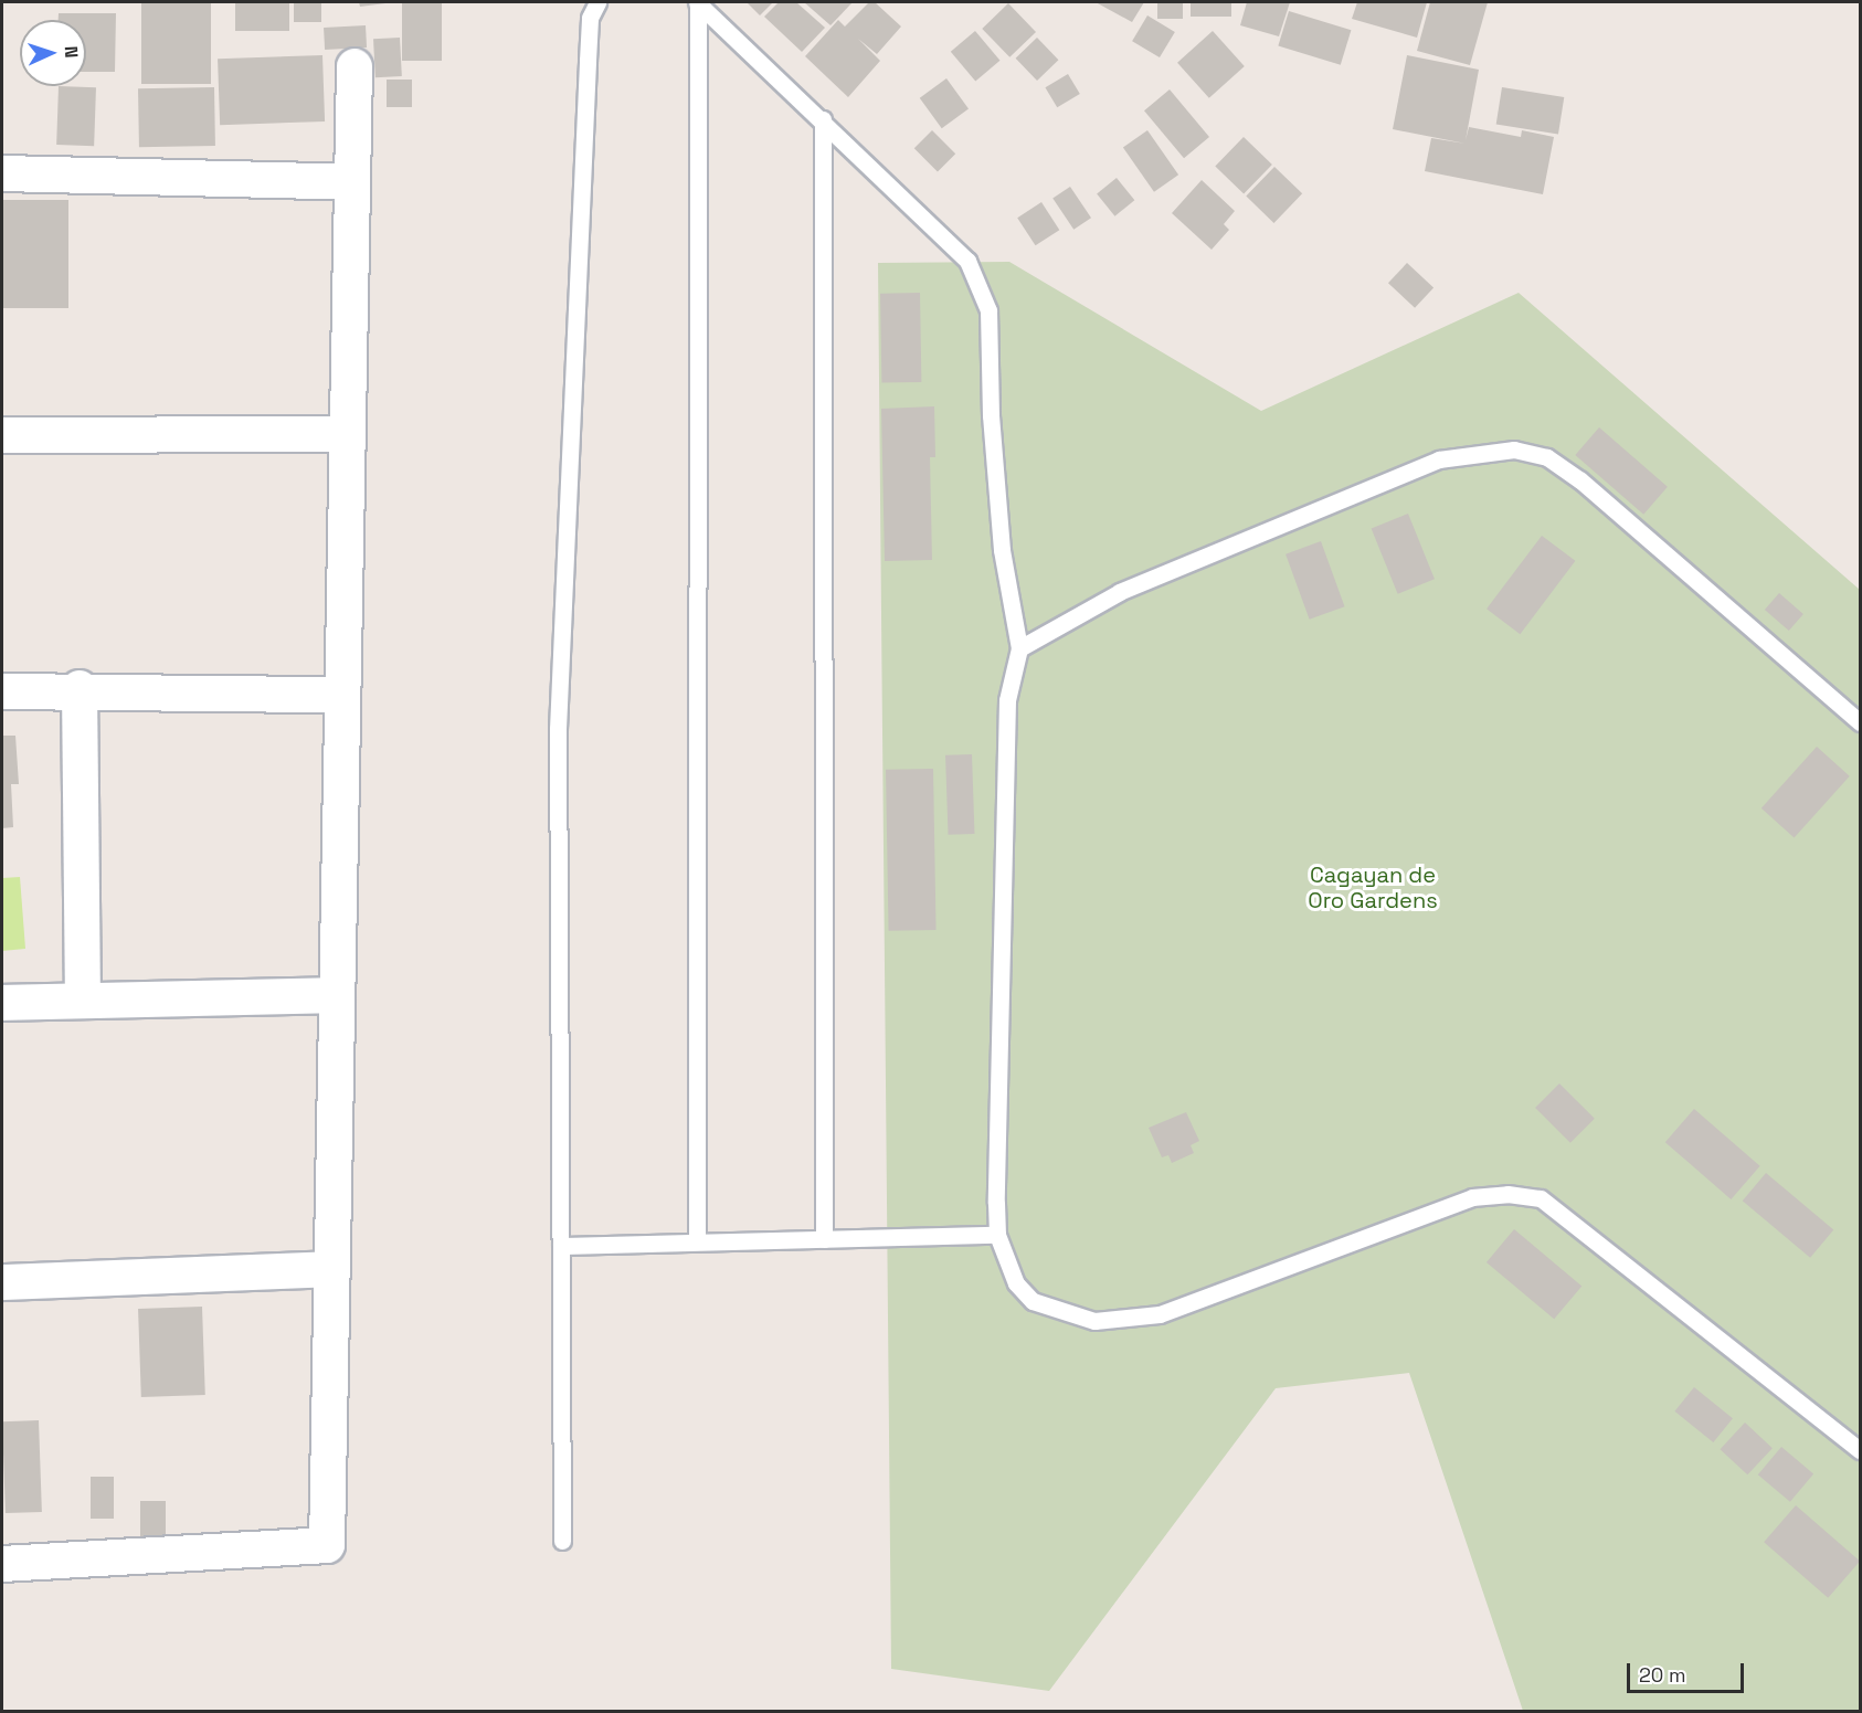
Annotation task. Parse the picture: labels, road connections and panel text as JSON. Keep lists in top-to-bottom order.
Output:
{
  "parks": ["Cagayan de Oro Gardens"],
  "scale_bar": "20 m",
  "north": "right"
}
